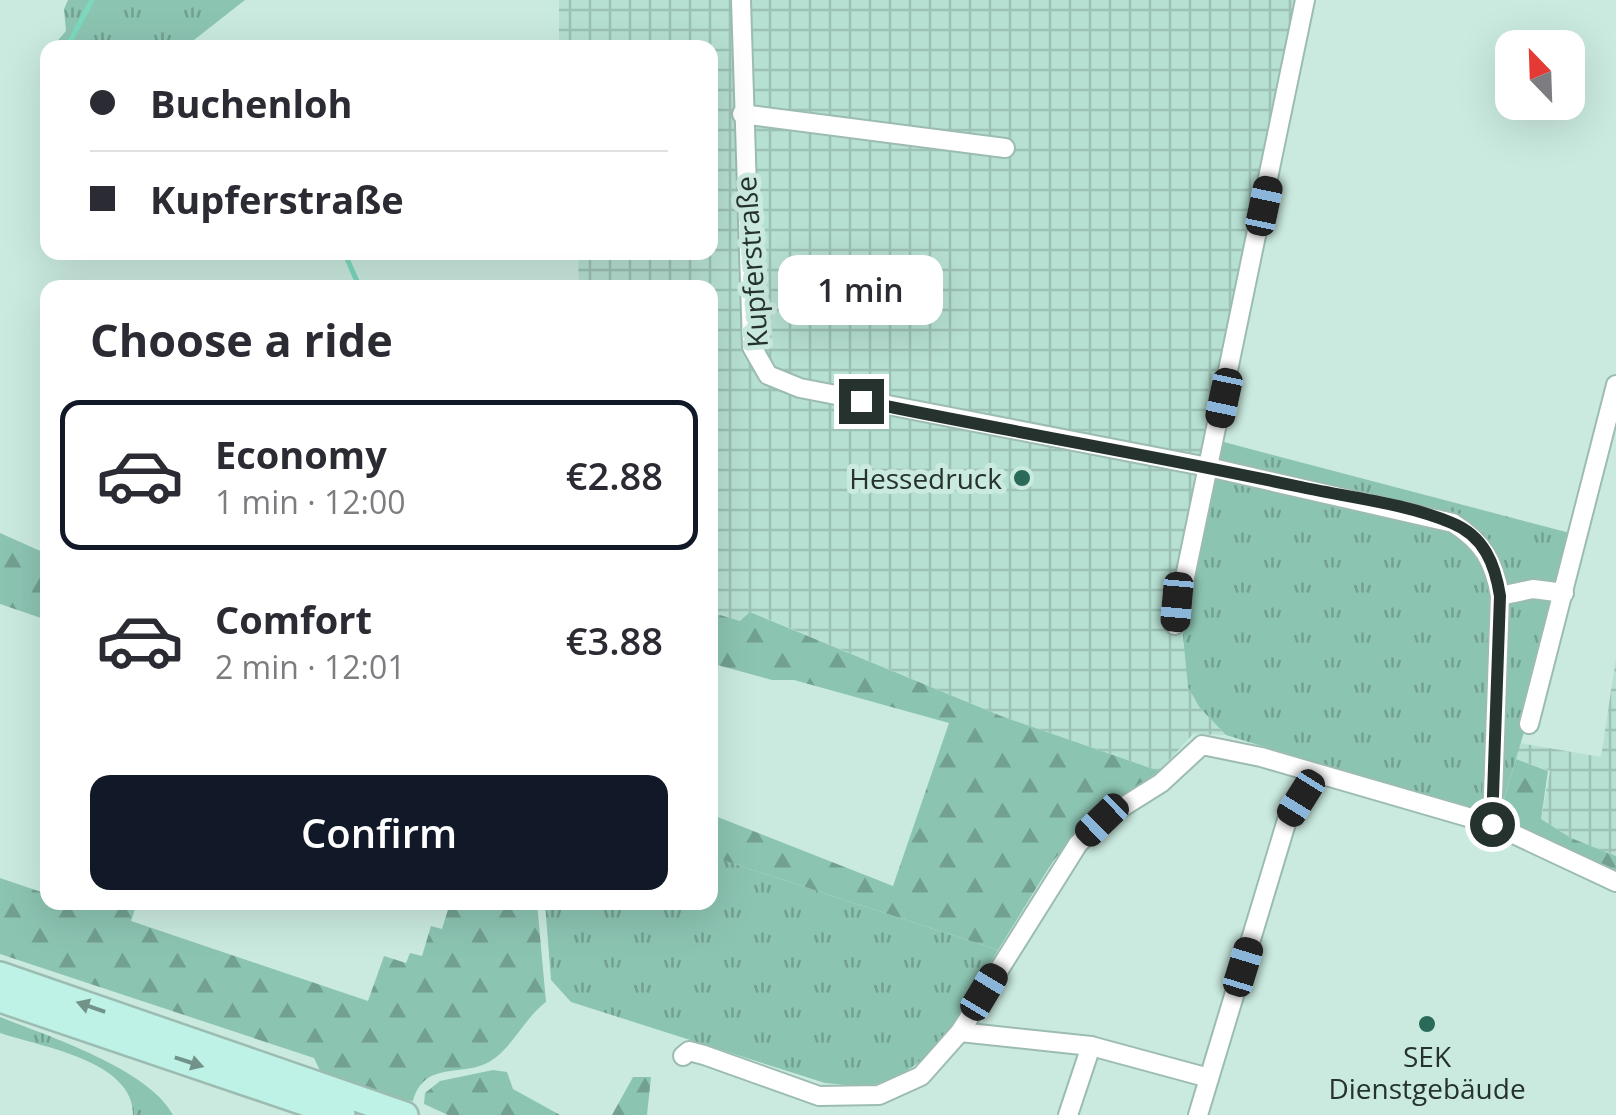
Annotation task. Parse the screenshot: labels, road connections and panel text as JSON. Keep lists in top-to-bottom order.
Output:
{
  "streets": {
    "street": ["Kupferstraße"]
  },
  "places": ["Hessedruck", "SEK Dienstgebäude"],
  "north": "top left",
  "page": {
    "banner": ["Buchenloh", "Kupferstraße"],
    "bubble": "1 min",
    "heading": "Choose a ride",
    "list": [
      {
        "name": "Economy",
        "note": "1 min · 12:00",
        "value": "€2.88"
      },
      {
        "name": "Comfort",
        "note": "2 min · 12:01",
        "value": "€3.88"
      }
    ],
    "buttons": "Confirm"
  }
}
